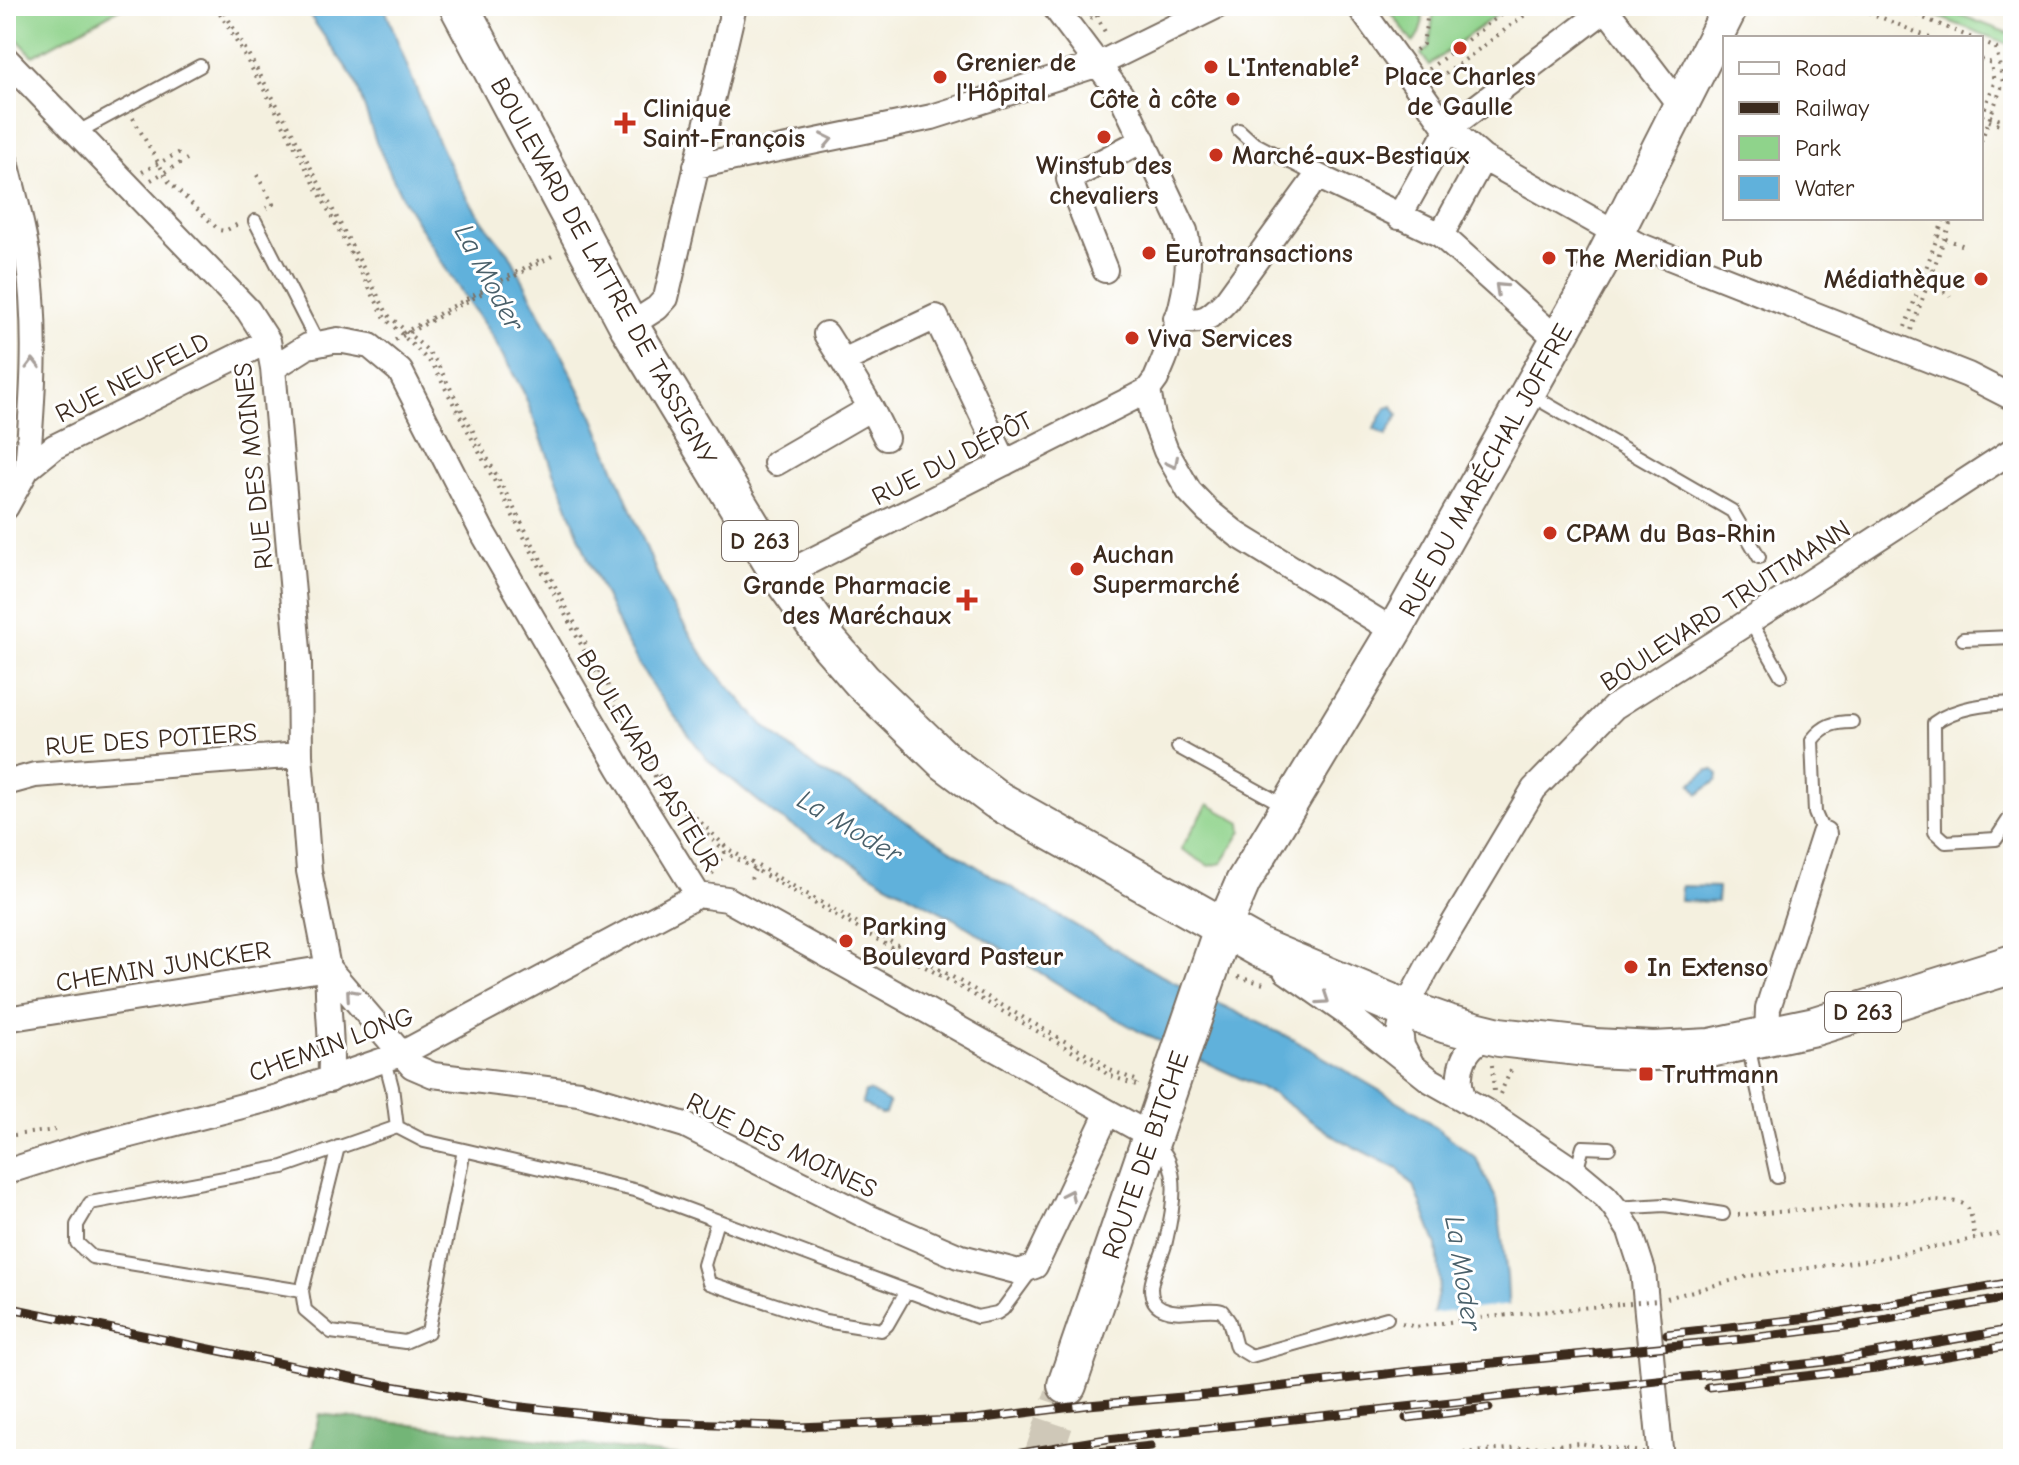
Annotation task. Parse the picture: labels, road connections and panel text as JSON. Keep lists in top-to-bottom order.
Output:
{
  "streets": {
    "main road": ["BOULEVARD DE LATTRE DE TASSIGNY", "D 263", "ROUTE DE BITCHE"],
    "street": [
      "RUE NEUFELD",
      "RUE DU DÉPÔT",
      "RUE DES MOINES",
      "RUE DU MARÉCHAL JOFFRE",
      "BOULEVARD TRUTTMANN",
      "RUE DES POTIERS",
      "BOULEVARD PASTEUR",
      "CHEMIN JUNCKER",
      "CHEMIN LONG"
    ]
  },
  "crossings": [
    ["BOULEVARD DE LATTRE DE TASSIGNY", "RUE DU DÉPÔT"],
    ["BOULEVARD DE LATTRE DE TASSIGNY", "RUE DU MARÉCHAL JOFFRE"],
    ["BOULEVARD DE LATTRE DE TASSIGNY", "D 263"],
    ["BOULEVARD DE LATTRE DE TASSIGNY", "BOULEVARD TRUTTMANN"],
    ["BOULEVARD DE LATTRE DE TASSIGNY", "ROUTE DE BITCHE"],
    ["RUE NEUFELD", "RUE DES MOINES"],
    ["RUE DES MOINES", "RUE DES POTIERS"],
    ["RUE DES MOINES", "CHEMIN JUNCKER"],
    ["RUE DES MOINES", "CHEMIN LONG"],
    ["RUE DU MARÉCHAL JOFFRE", "ROUTE DE BITCHE"],
    ["BOULEVARD PASTEUR", "CHEMIN LONG"],
    ["BOULEVARD PASTEUR", "ROUTE DE BITCHE"]
  ],
  "one_way": ["RUE NEUFELD"],
  "water": ["La Moder"],
  "places": {
    "other": [
      "Place Charles de Gaulle",
      "L'Intenable²",
      "Grenier de l'Hôpital",
      "Côte à côte",
      "Winstub des chevaliers",
      "Marché-aux-Bestiaux",
      "Eurotransactions",
      "The Meridian Pub",
      "Médiathèque",
      "Viva Services",
      "CPAM du Bas-Rhin",
      "Auchan Supermarché",
      "Parking Boulevard Pasteur",
      "In Extenso"
    ],
    "health": ["Clinique Saint-François", "Grande Pharmacie des Maréchaux"],
    "transit": ["Truttmann"]
  },
  "legend": [
    "Road",
    "Railway",
    "Park",
    "Water"
  ]
}
